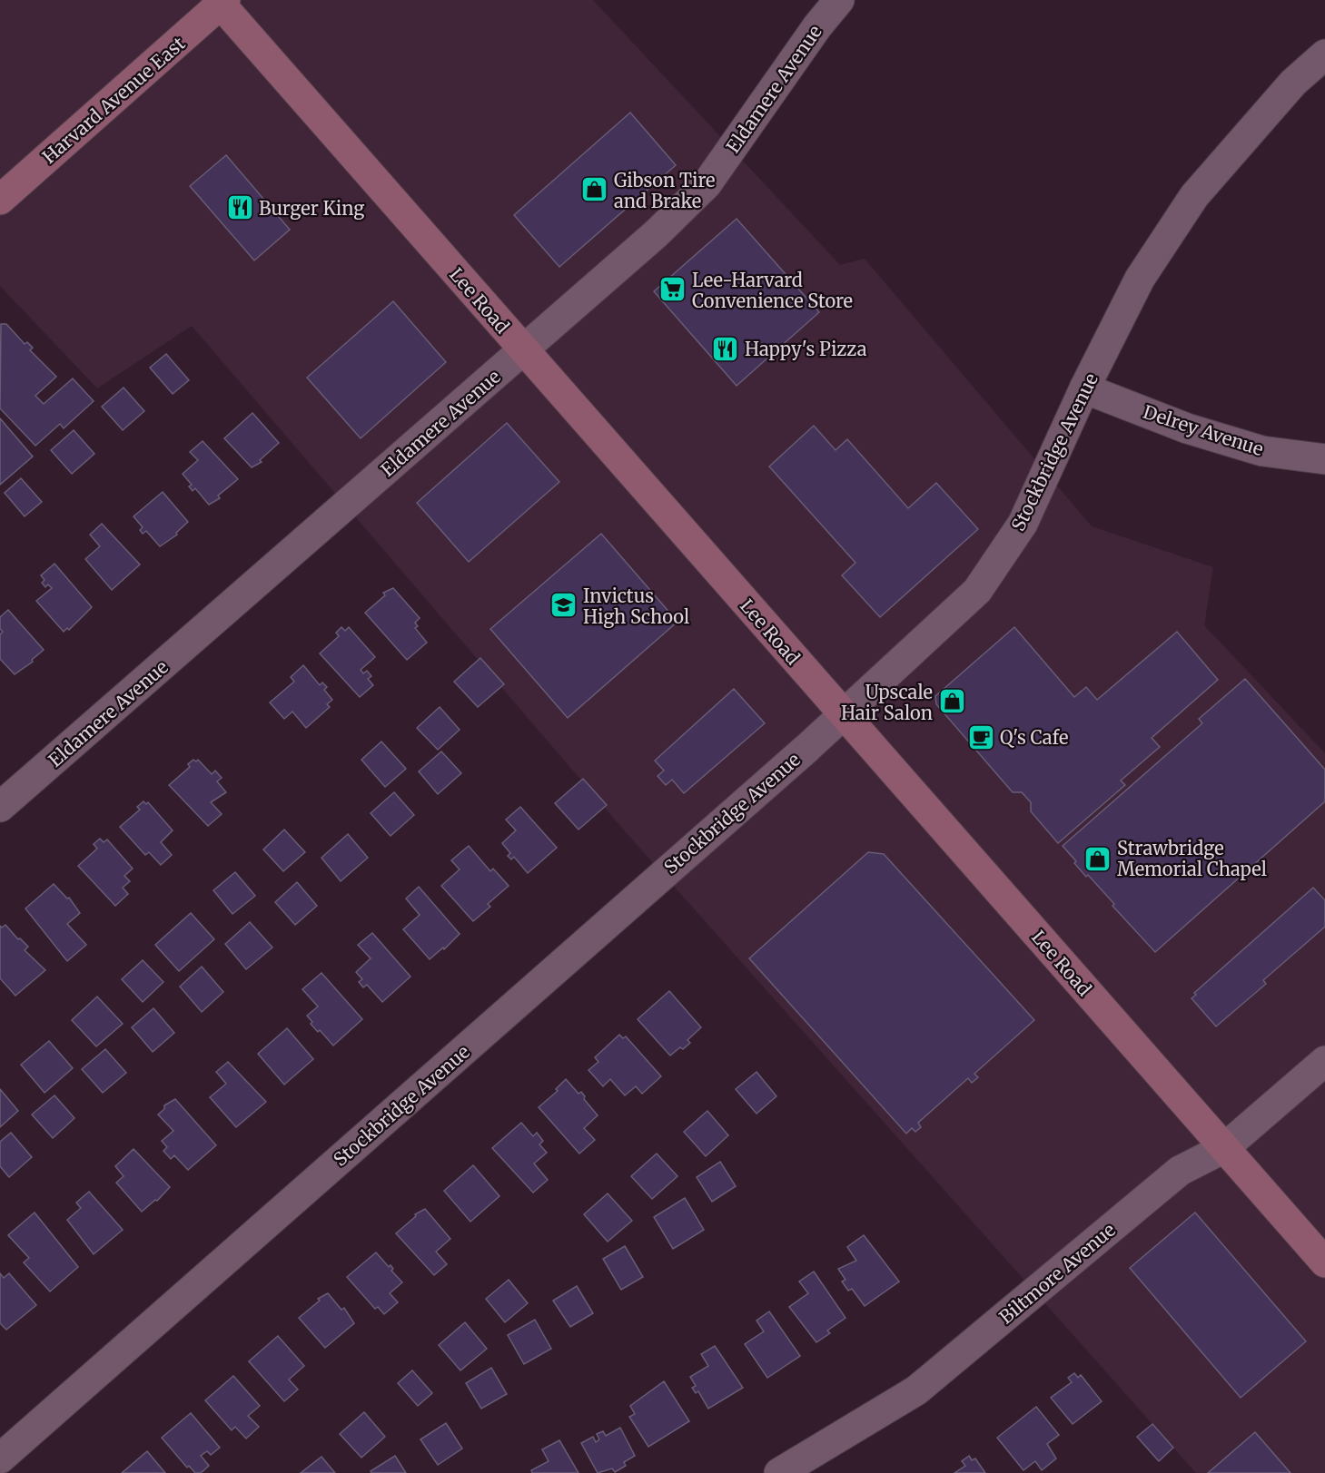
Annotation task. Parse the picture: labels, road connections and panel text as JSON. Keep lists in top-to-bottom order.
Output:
{
  "streets": {
    "main road": ["Harvard Avenue East", "Lee Road"],
    "street": [
      "Eldamere Avenue",
      "Delrey Avenue",
      "Stockbridge Avenue",
      "Biltmore Avenue"
    ]
  },
  "crossings": [
    ["Eldamere Avenue", "Lee Road"],
    ["Harvard Avenue East", "Lee Road"],
    ["Lee Road", "Stockbridge Avenue"],
    ["Lee Road", "Biltmore Avenue"],
    ["Delrey Avenue", "Stockbridge Avenue"]
  ],
  "places": {
    "shop": ["Gibson Tire and Brake", "Upscale Hair Salon", "Strawbridge Memorial Chapel"],
    "restaurant": ["Burger King", "Happy's Pizza"],
    "supermarket": ["Lee-Harvard Convenience Store"],
    "school or university": ["Invictus High School"],
    "cafe": ["Q's Cafe"]
  }
}
